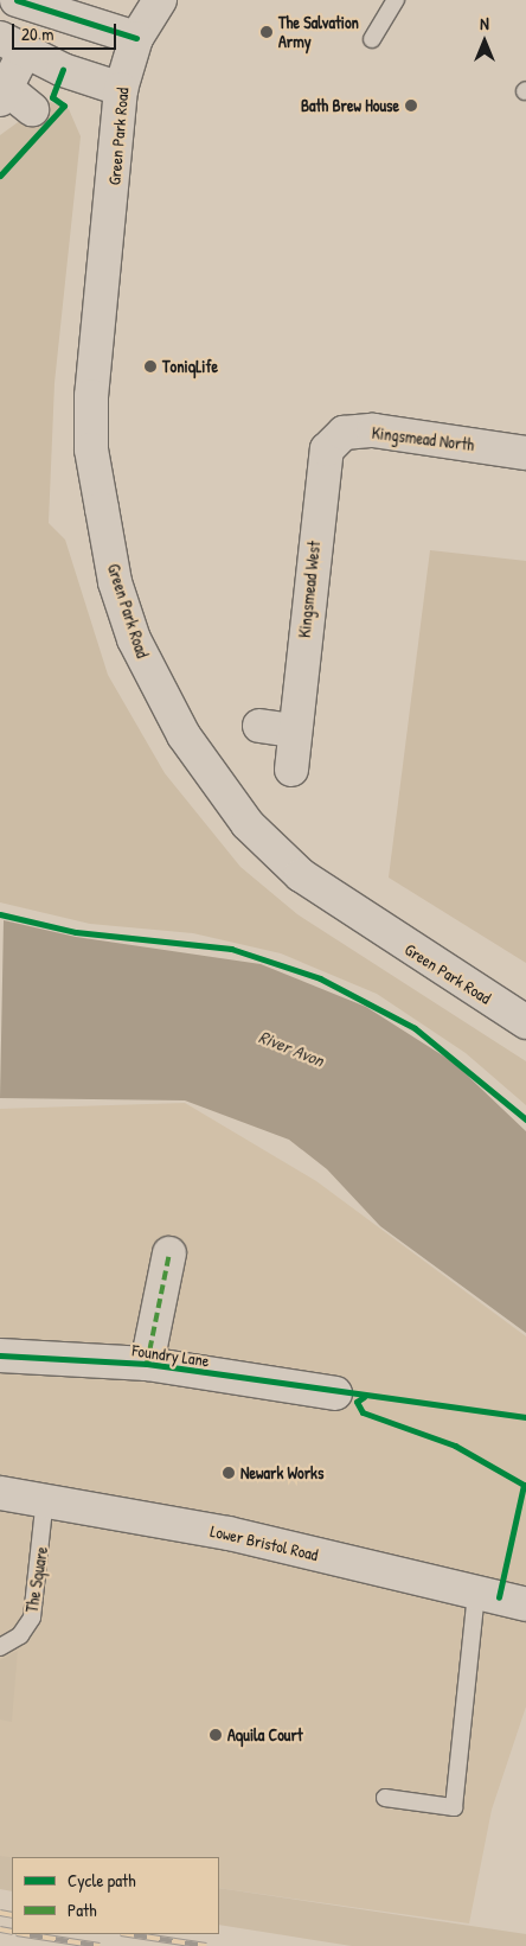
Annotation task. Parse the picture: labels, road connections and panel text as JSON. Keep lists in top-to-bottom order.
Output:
{
  "streets": {
    "main road": [
      "Green Park Road",
      "Kingsmead North",
      "Kingsmead West",
      "Foundry Lane",
      "Lower Bristol Road"
    ],
    "lane": ["The Square"]
  },
  "crossings": [
    ["Kingsmead North", "Kingsmead West"],
    ["Lower Bristol Road", "The Square"]
  ],
  "water": ["River Avon"],
  "places": [
    "The Salvation Army",
    "Bath Brew House",
    "ToniqLife",
    "Newark Works",
    "Aquila Court"
  ],
  "legend": ["Cycle path", "Path"],
  "scale_bar": "20 m",
  "north": "top"
}
